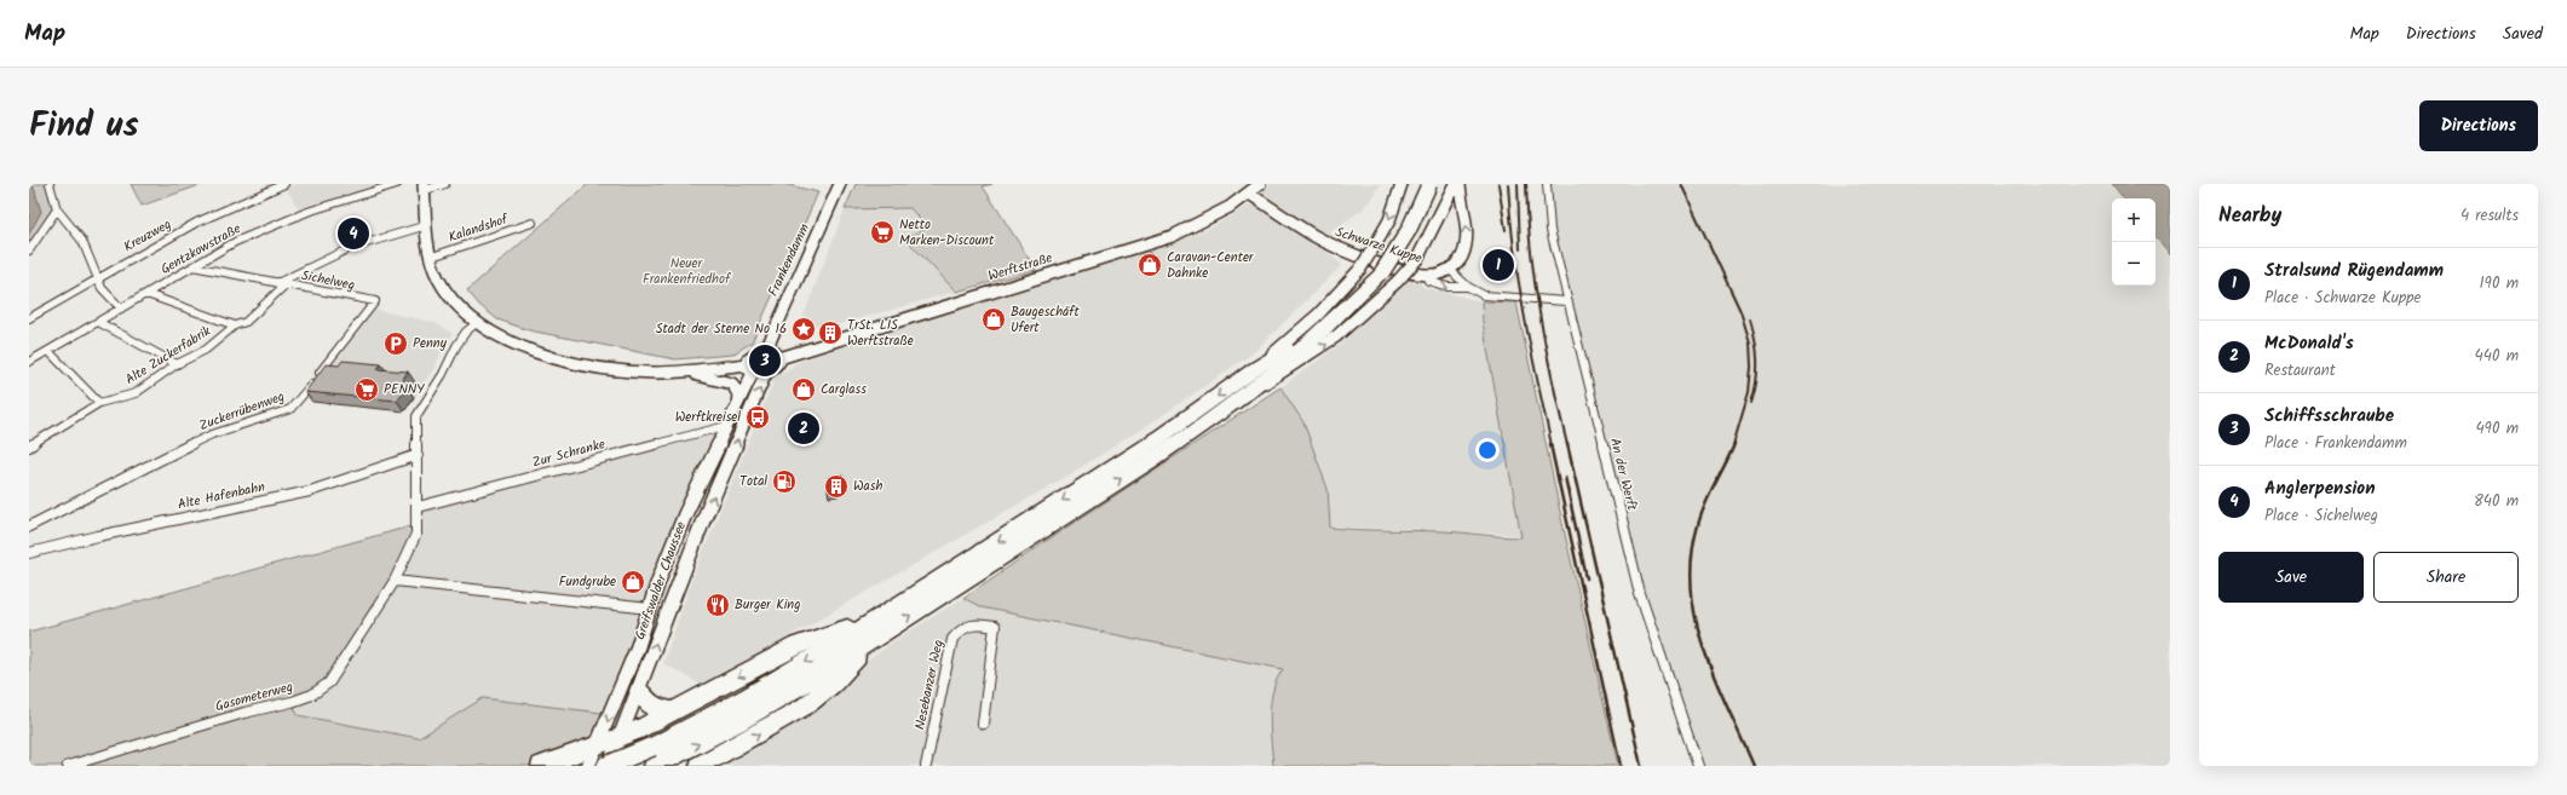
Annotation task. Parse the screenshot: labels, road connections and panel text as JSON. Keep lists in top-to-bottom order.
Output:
{
  "streets": {
    "main road": [
      "Schwarze Kuppe",
      "Frankendamm",
      "Werftstraße",
      "Greifswalder Chaussee"
    ],
    "street": [
      "Kalandshof",
      "Kreuzweg",
      "Gentzkowstraße",
      "Sichelweg",
      "Alte Zuckerfabrik",
      "Zuckerrübenweg",
      "Zur Schranke",
      "An der Werft",
      "Alte Hafenbahn",
      "Nesebanzer Weg",
      "Gasometerweg"
    ]
  },
  "crossings": [
    ["Schwarze Kuppe", "Werftstraße"],
    ["Schwarze Kuppe", "An der Werft"],
    ["Gentzkowstraße", "Sichelweg"],
    ["Gentzkowstraße", "Alte Zuckerfabrik"],
    ["Sichelweg", "Zuckerrübenweg"],
    ["Zur Schranke", "Greifswalder Chaussee"],
    ["Zur Schranke", "Gasometerweg"],
    ["Alte Hafenbahn", "Gasometerweg"]
  ],
  "parks": ["Neuer Frankenfriedhof"],
  "places": {
    "supermarket": ["Netto Marken-Discount", "PENNY"],
    "shop": [
      "Caravan-Center Dahnke",
      "Baugeschäft Ufert",
      "Carglass",
      "Fundgrube"
    ],
    "place": ["Stadt der Sterne No 16"],
    "building": ["TrSt. LIS Werftstraße", "Wash"],
    "parking": ["Penny"],
    "bus stop": ["Werftkreisel"],
    "fuel station": ["Total"],
    "restaurant": ["Burger King"]
  },
  "page": {
    "header": "Map",
    "nav": ["Map", "Directions", "Saved"],
    "title": "Find us",
    "buttons": [
      "Directions",
      ["Save", "Share"]
    ],
    "heading": ["Nearby", "4 results"],
    "map_buttons": ["+", "−"],
    "pins": [
      "4",
      "1",
      "3",
      "2"
    ],
    "list": [
      {
        "mark": "1",
        "name": "Stralsund Rügendamm",
        "note": "Place · Schwarze Kuppe",
        "value": "190 m"
      },
      {
        "mark": "2",
        "name": "McDonald's",
        "note": "Restaurant",
        "value": "440 m"
      },
      {
        "mark": "3",
        "name": "Schiffsschraube",
        "note": "Place · Frankendamm",
        "value": "490 m"
      },
      {
        "mark": "4",
        "name": "Anglerpension",
        "note": "Place · Sichelweg",
        "value": "840 m"
      }
    ]
  }
}
